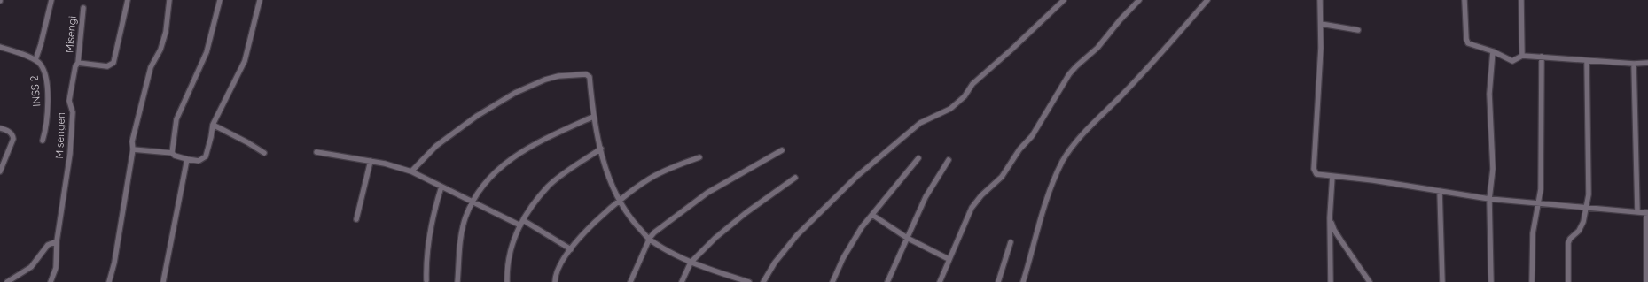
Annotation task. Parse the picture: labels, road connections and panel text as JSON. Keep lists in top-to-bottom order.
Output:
{
  "streets": {
    "street": ["Misengi", "INSS 2", "Misengeni"]
  },
  "crossings": [
    ["Misengi", "Misengeni"]
  ]
}
